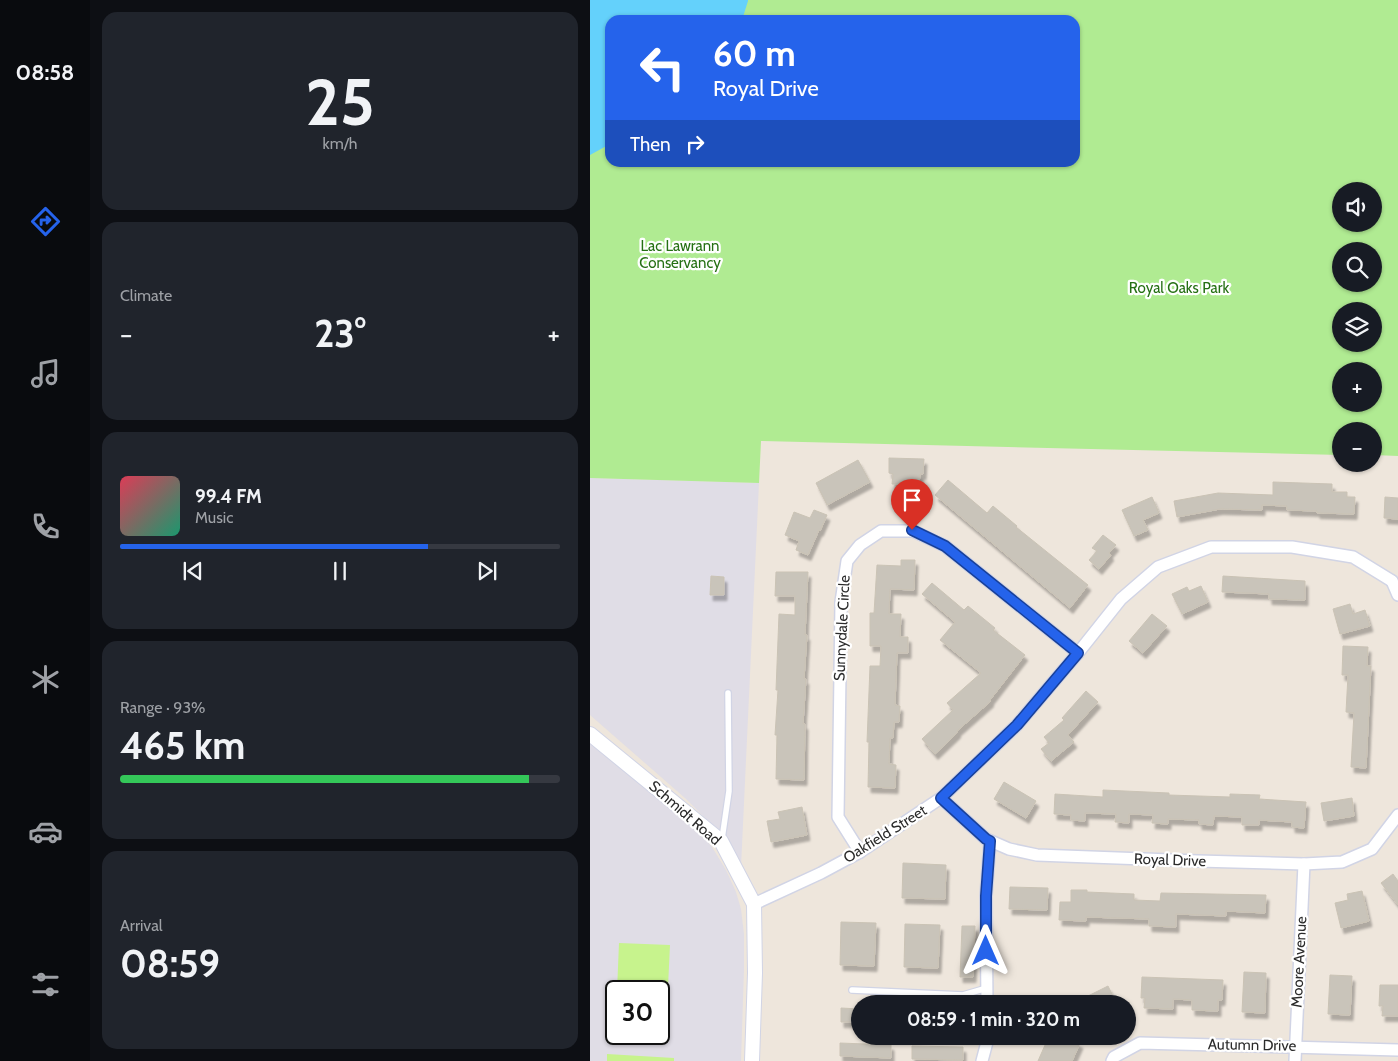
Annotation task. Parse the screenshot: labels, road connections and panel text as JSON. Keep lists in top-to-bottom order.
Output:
{
  "streets": {
    "street": [
      "Sunnydale Circle",
      "Schmidt Road",
      "Oakfield Street",
      "Royal Drive",
      "Moore Avenue",
      "Autumn Drive"
    ]
  },
  "crossings": [
    ["Sunnydale Circle", "Oakfield Street"],
    ["Schmidt Road", "Oakfield Street"],
    ["Oakfield Street", "Royal Drive"],
    ["Royal Drive", "Moore Avenue"],
    ["Moore Avenue", "Autumn Drive"]
  ],
  "parks": ["Lac Lawrann Conservancy", "Royal Oaks Park"],
  "page": {
    "tabs": "08:58",
    "tile": [
      ["25", "km/h"],
      "Climate",
      ["Range · 93%", "465 km"],
      ["Arrival", "08:59"]
    ],
    "turn": ["60 m", "Royal Drive"],
    "then": "Then",
    "map_buttons": ["+", "−"],
    "heat": ["−", "23°", "+"],
    "song": ["99.4 FM", "Music"],
    "limit": "30",
    "trip": "08:59 · 1 min · 320 m"
  }
}
